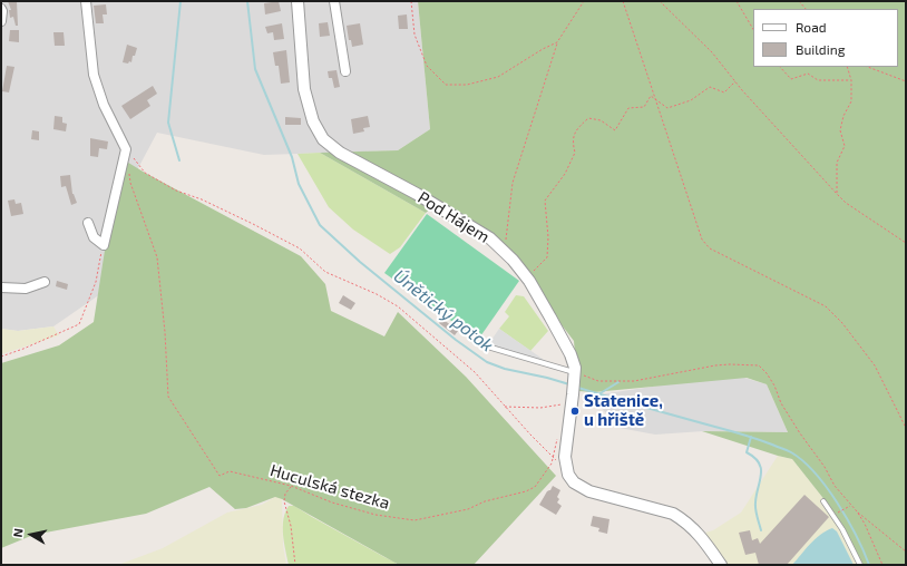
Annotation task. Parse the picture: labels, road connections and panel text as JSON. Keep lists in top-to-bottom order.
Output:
{
  "streets": {
    "street": ["Pod Hájem"],
    "path": ["Huculská stezka"]
  },
  "water": ["Únětický potok"],
  "places": ["Statenice, u hřiště"],
  "legend": ["Road", "Building"],
  "north": "left"
}
